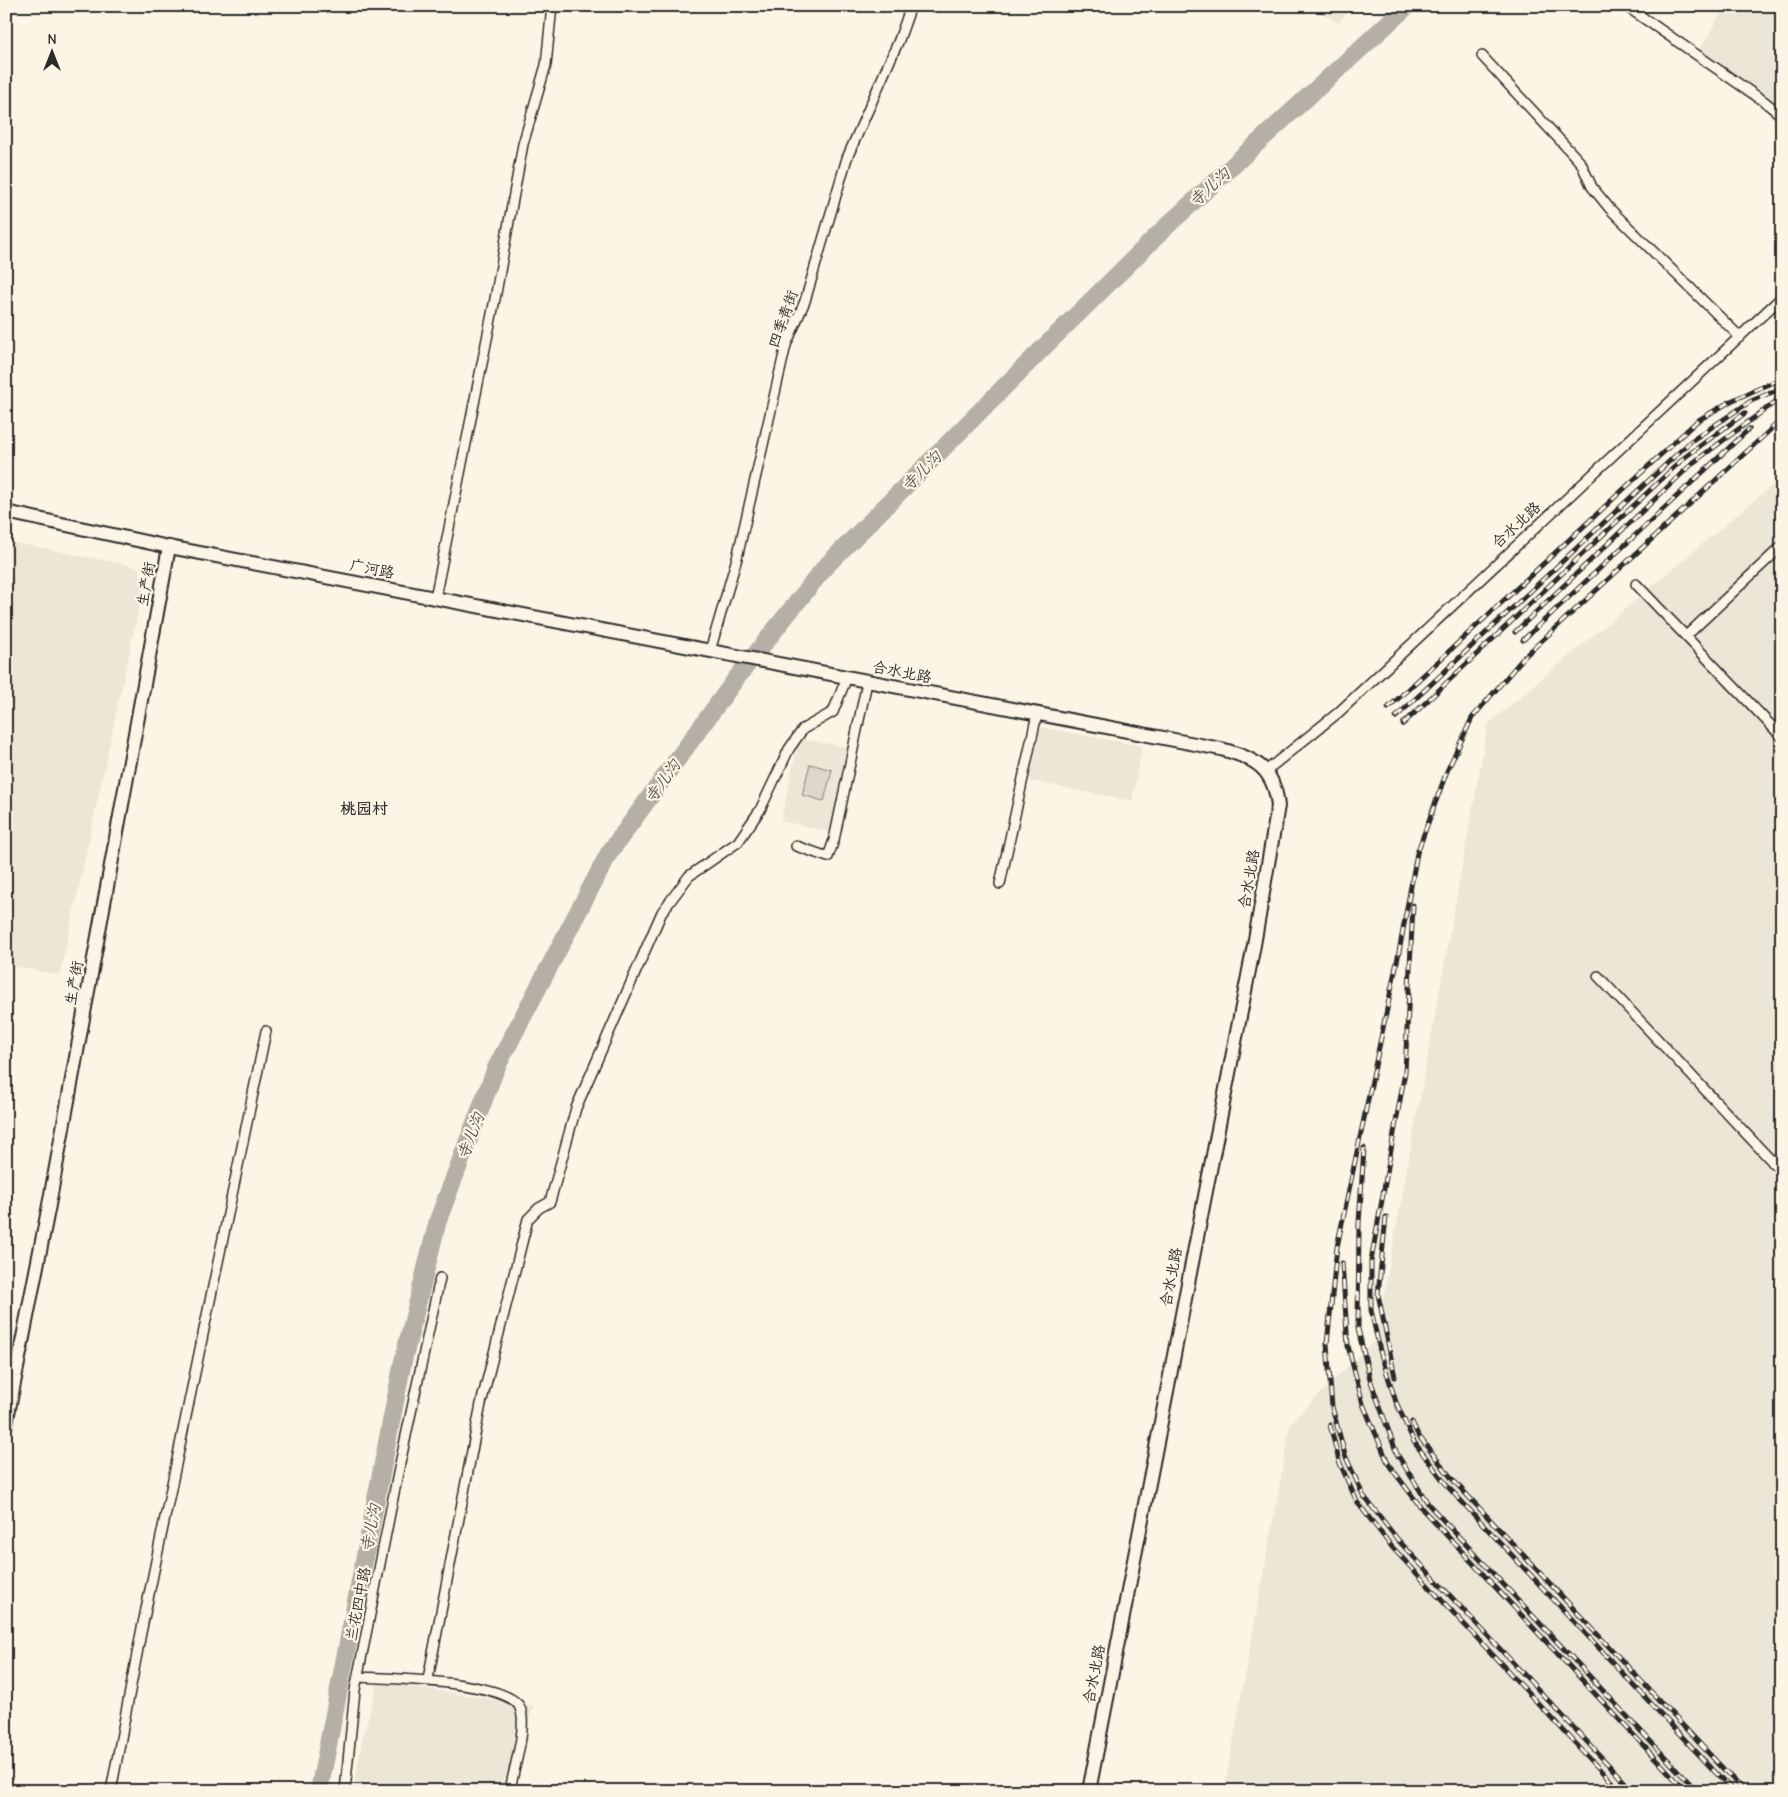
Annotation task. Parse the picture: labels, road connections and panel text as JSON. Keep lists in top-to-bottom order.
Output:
{
  "streets": {
    "street": [
      "四季青街",
      "合水北路",
      "广河路",
      "生产街",
      "兰花四中路"
    ]
  },
  "crossings": [
    ["四季青街", "广河路"],
    ["合水北路", "广河路"],
    ["广河路", "生产街"]
  ],
  "districts": ["桃园村"],
  "water": ["寺儿沟"],
  "north": "top"
}
